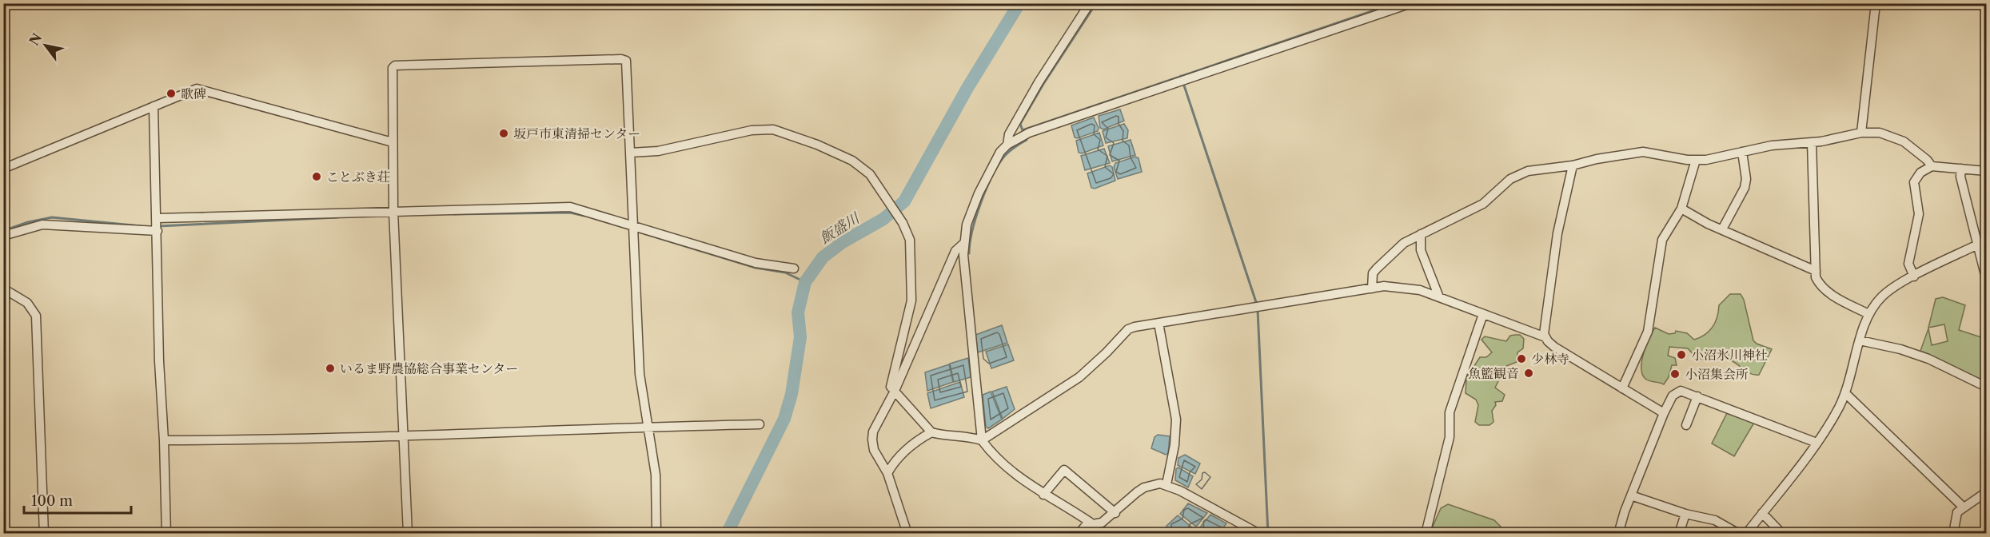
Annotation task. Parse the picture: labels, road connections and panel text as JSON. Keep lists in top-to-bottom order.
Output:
{
  "water": ["飯盛川"],
  "places": [
    "歌碑",
    "坂戸市東清掃センター",
    "ことぶき荘",
    "小沼氷川神社",
    "少林寺",
    "いるま野農協総合事業センター",
    "魚籃観音",
    "小沼集会所"
  ],
  "scale_bar": "100 m",
  "north": "top left"
}
